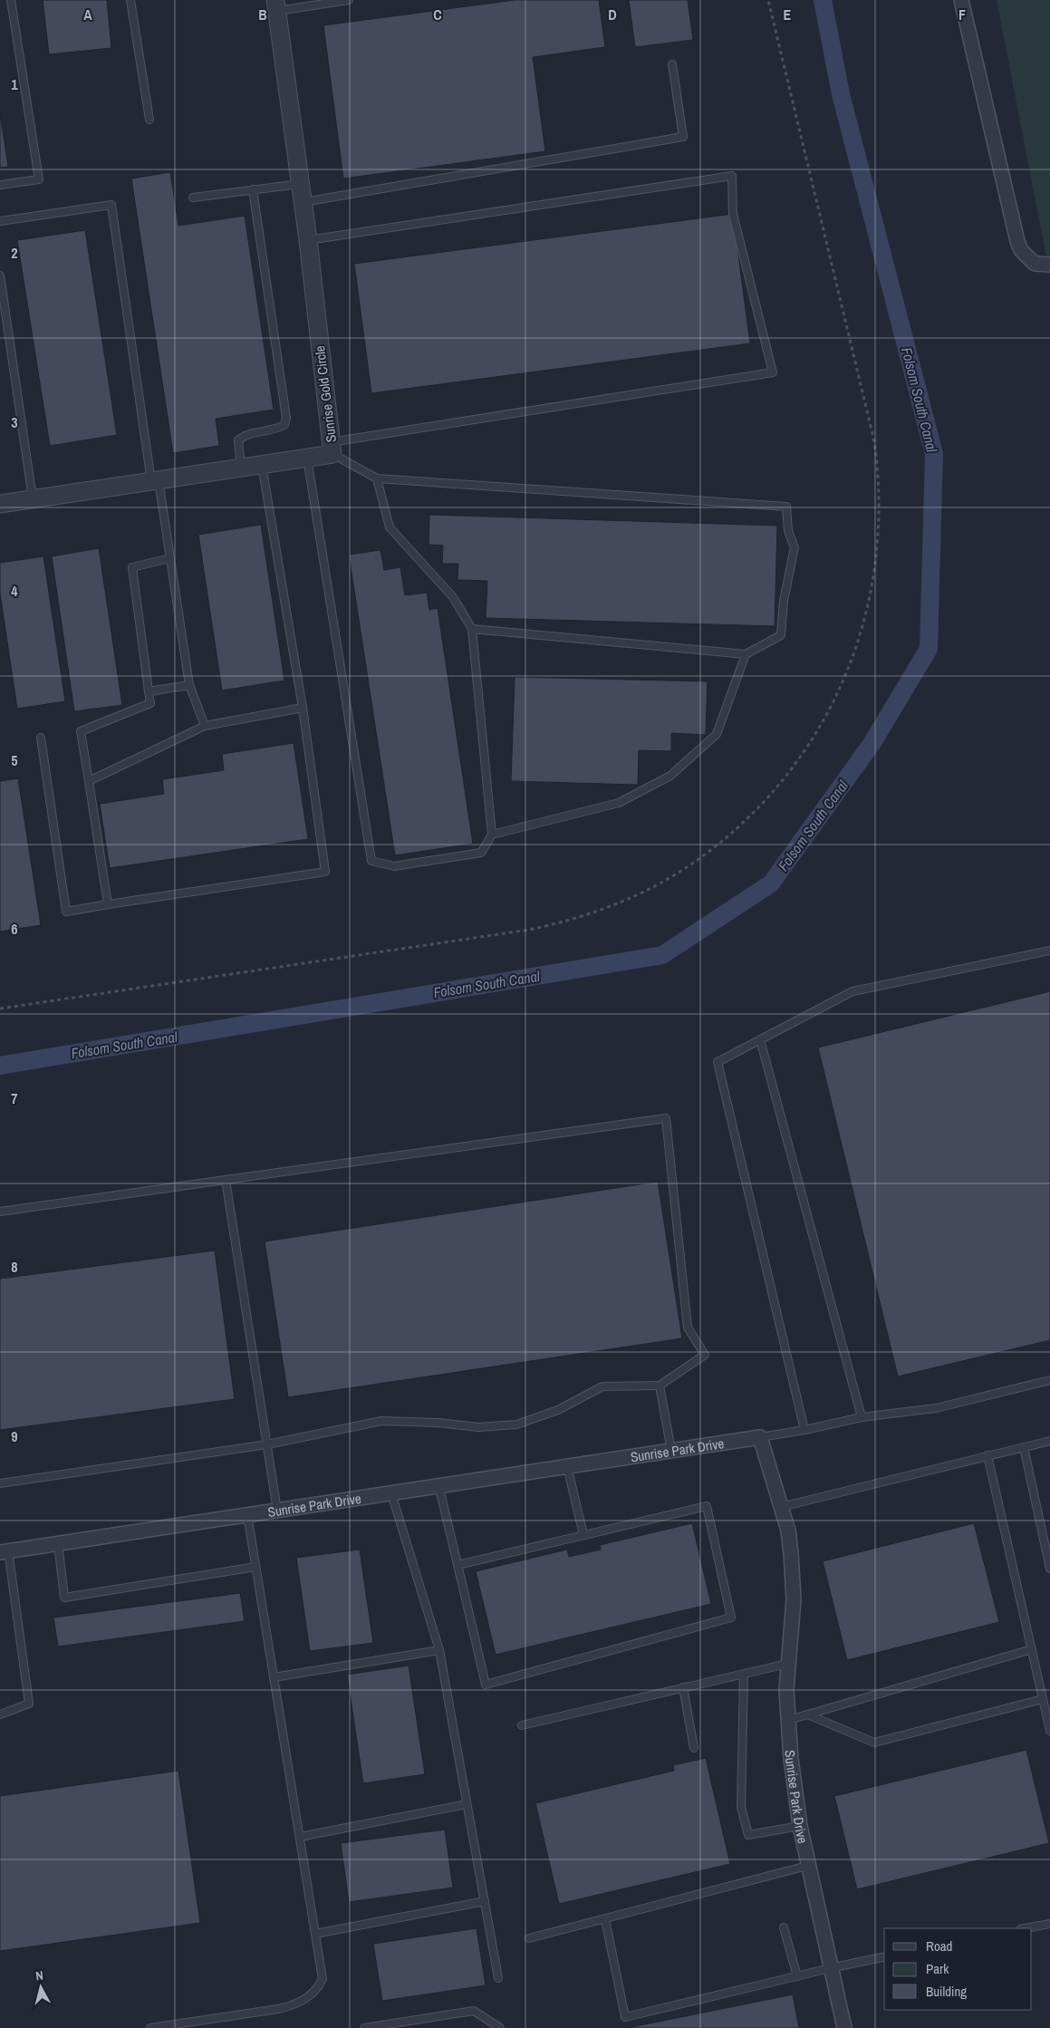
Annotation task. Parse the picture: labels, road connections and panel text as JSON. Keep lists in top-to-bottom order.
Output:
{
  "streets": {
    "street": ["Sunrise Gold Circle", "Sunrise Park Drive"]
  },
  "water": ["Folsom South Canal"],
  "legend": ["Road", "Park", "Building"],
  "north": "top",
  "grid": {
    "columns": [
      "A",
      "B",
      "C",
      "D",
      "E",
      "F"
    ],
    "rows": [
      "1",
      "2",
      "3",
      "4",
      "5",
      "6",
      "7",
      "8",
      "9"
    ]
  }
}
